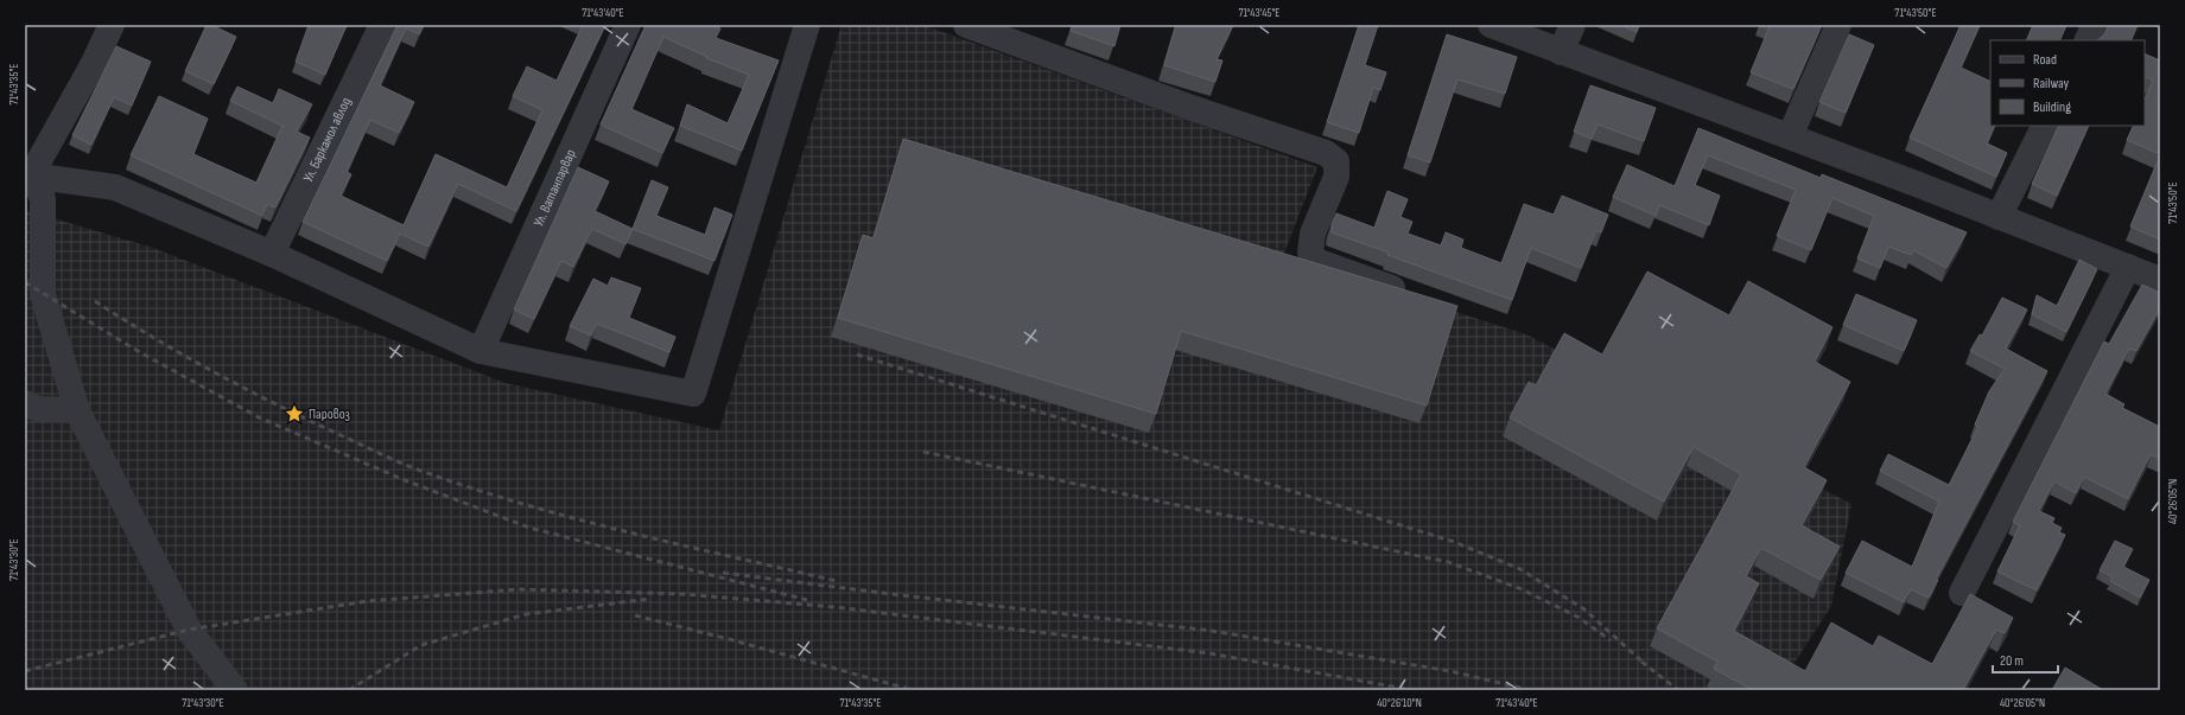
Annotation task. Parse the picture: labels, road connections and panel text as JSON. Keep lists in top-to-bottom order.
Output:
{
  "streets": {
    "street": ["Ул. Баркамол авлод", "Ул. Ватанпарвар"]
  },
  "places": {
    "place": ["Паровоз"]
  },
  "legend": ["Road", "Railway", "Building"],
  "scale_bar": "20 m",
  "coordinates": [
    "71°43'40\"E",
    "71°43'45\"E",
    "71°43'50\"E",
    "71°43'35\"E",
    "40°26'05\"N",
    "71°43'30\"E",
    "40°26'10\"N"
  ]
}
